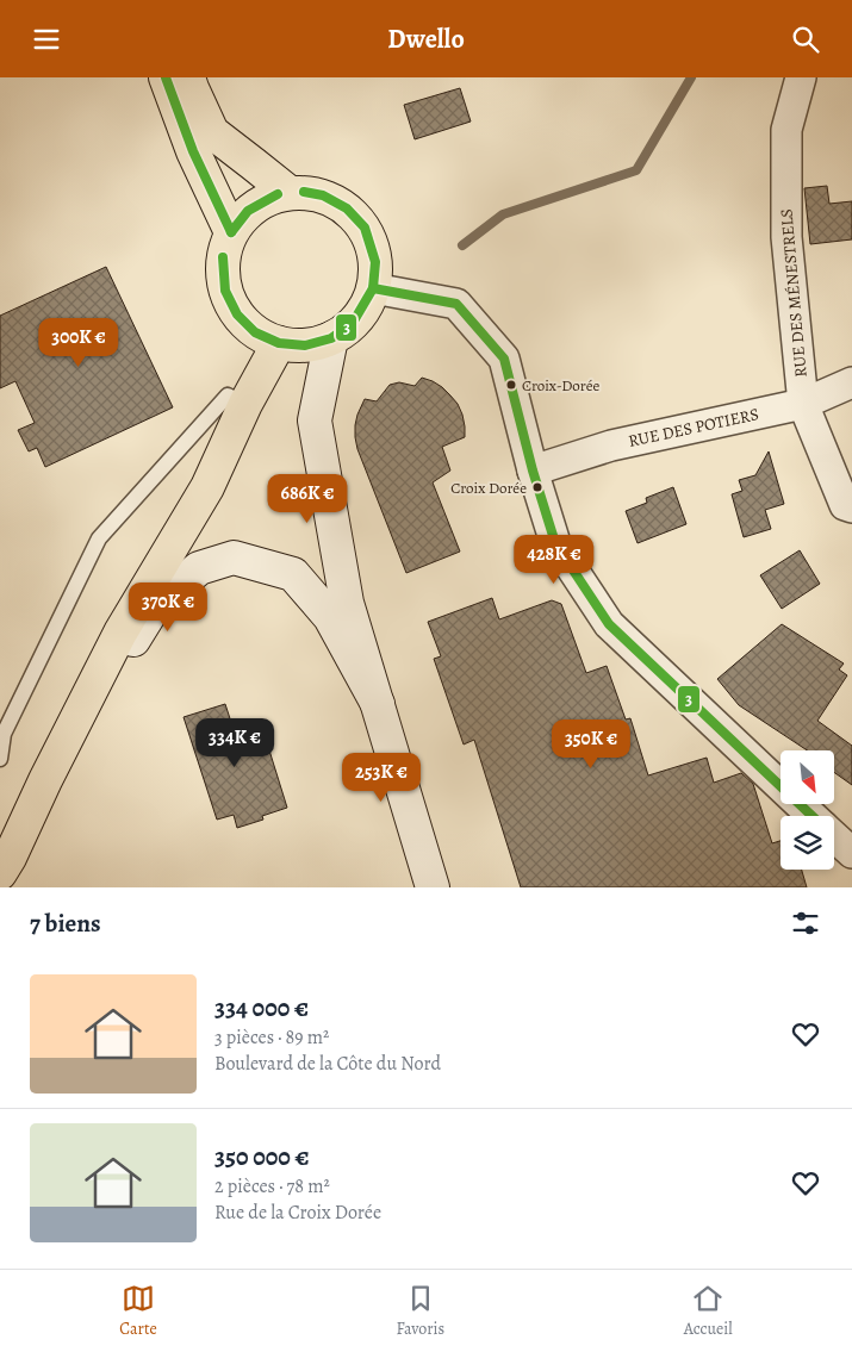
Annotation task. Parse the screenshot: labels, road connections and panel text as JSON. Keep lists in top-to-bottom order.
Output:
{
  "streets": {
    "street": ["RUE DES MÉNESTRELS", "RUE DES POTIERS"]
  },
  "crossings": [
    ["RUE DES MÉNESTRELS", "RUE DES POTIERS"]
  ],
  "places": ["Croix-Dorée", "Croix Dorée"],
  "lines": ["transit line 3"],
  "north": "bottom right",
  "page": {
    "header": "Dwello",
    "price": [
      "300K €",
      "686K €",
      "428K €",
      "370K €",
      "334K €",
      "350K €",
      "253K €"
    ],
    "heading": "7 biens",
    "list": [
      {
        "name": "334 000 €",
        "note": "3 pièces · 89 m² · Boulevard de la Côte du Nord"
      },
      {
        "name": "350 000 €",
        "note": "2 pièces · 78 m² · Rue de la Croix Dorée"
      }
    ],
    "tabs": ["Carte", "Favoris", "Accueil"]
  }
}
